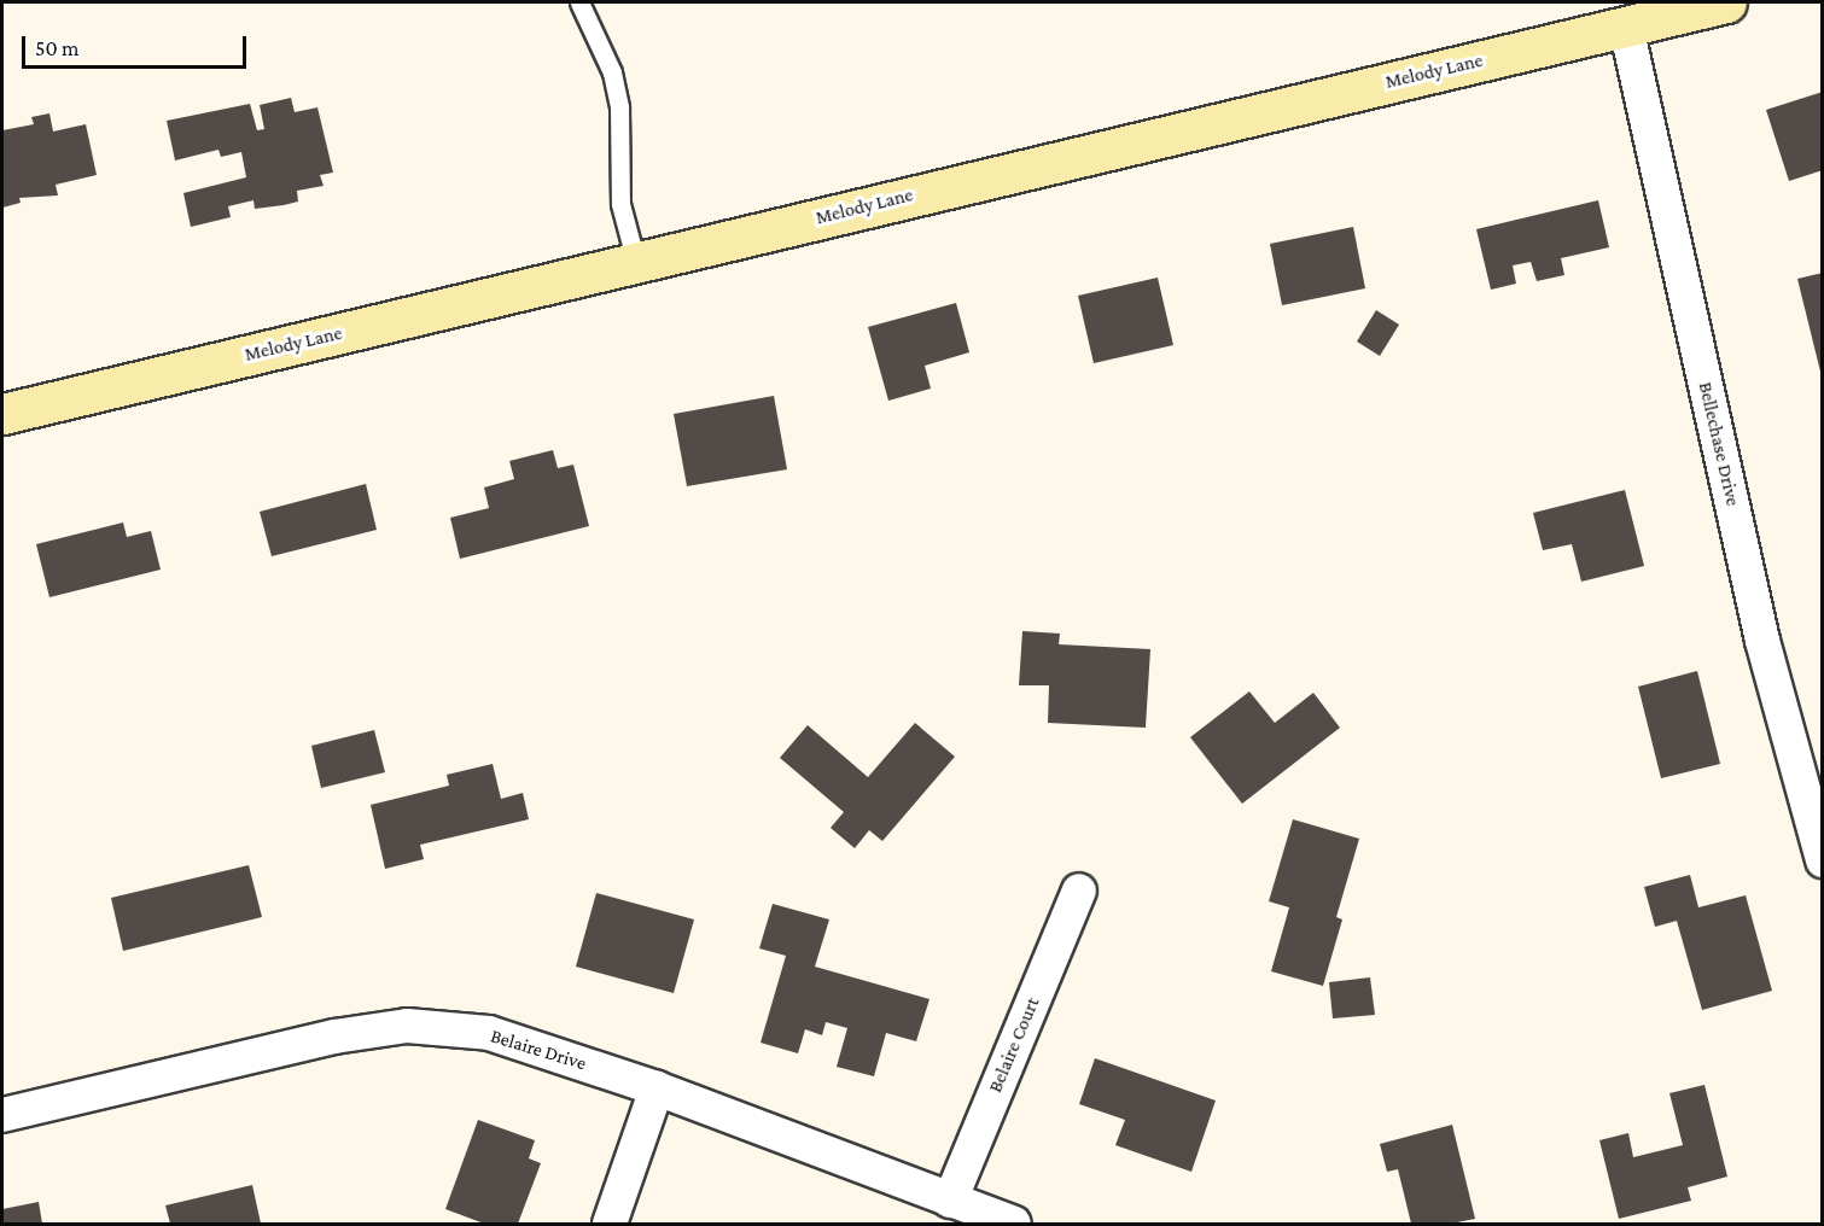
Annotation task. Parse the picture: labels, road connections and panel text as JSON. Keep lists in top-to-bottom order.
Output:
{
  "streets": {
    "street": [
      "Melody Lane",
      "Bellechase Drive",
      "Belaire Court",
      "Belaire Drive"
    ]
  },
  "crossings": [
    ["Melody Lane", "Bellechase Drive"],
    ["Belaire Court", "Belaire Drive"]
  ],
  "scale_bar": "50 m"
}
